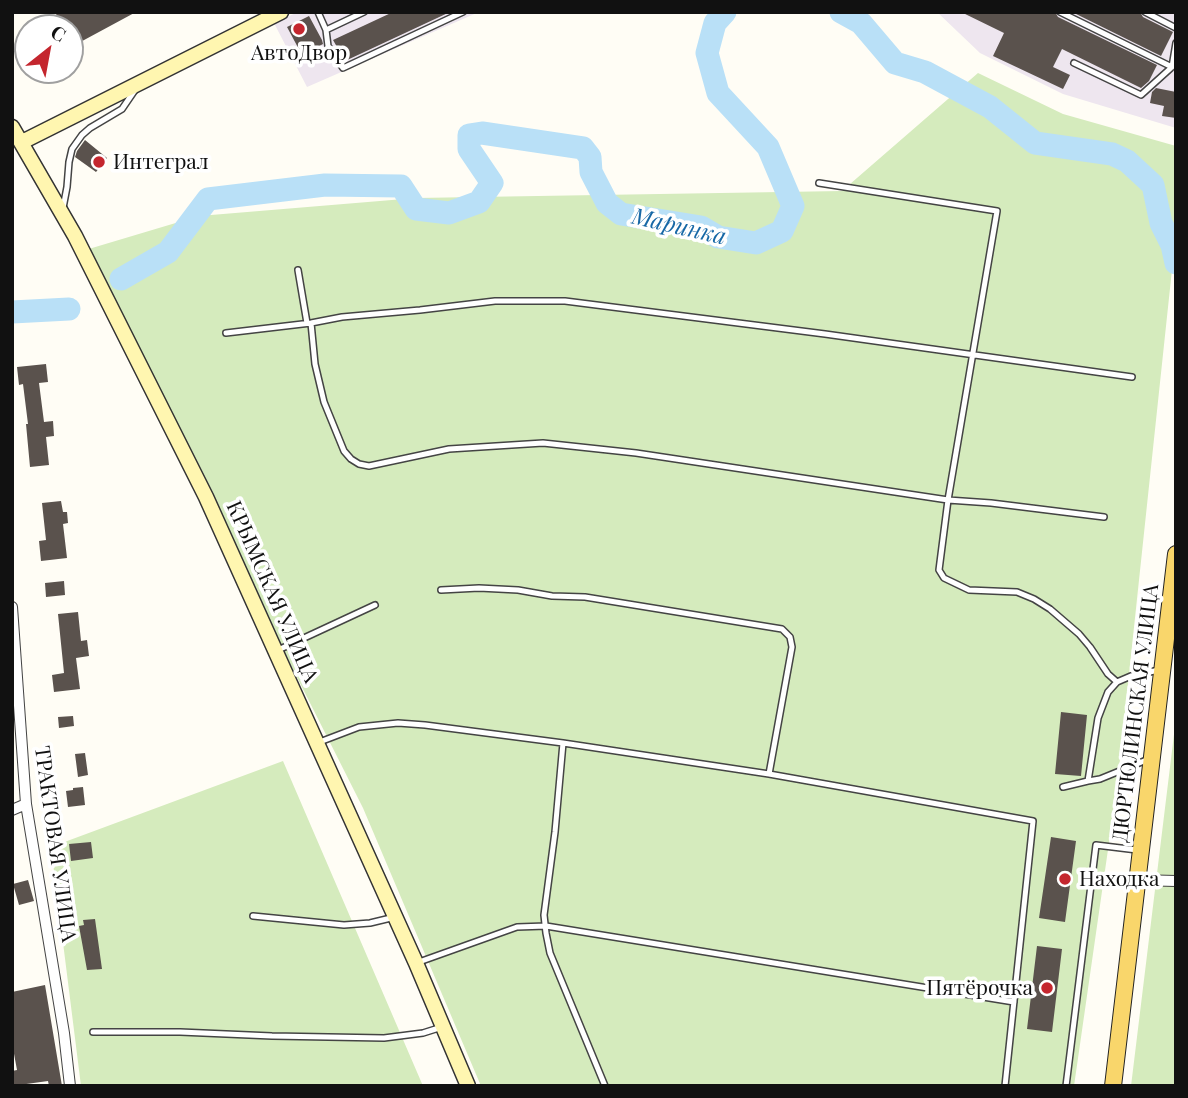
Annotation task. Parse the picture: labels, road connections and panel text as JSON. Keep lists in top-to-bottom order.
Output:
{
  "streets": {
    "main road": ["КРЫМСКАЯ УЛИЦА", "ДЮРТЮЛИНСКАЯ УЛИЦА"],
    "street": ["ТРАКТОВАЯ УЛИЦА"]
  },
  "water": ["Маринка"],
  "places": [
    "АвтоДвор",
    "Интеграл",
    "Находка",
    "Пятёрочка"
  ],
  "north": "top right"
}
